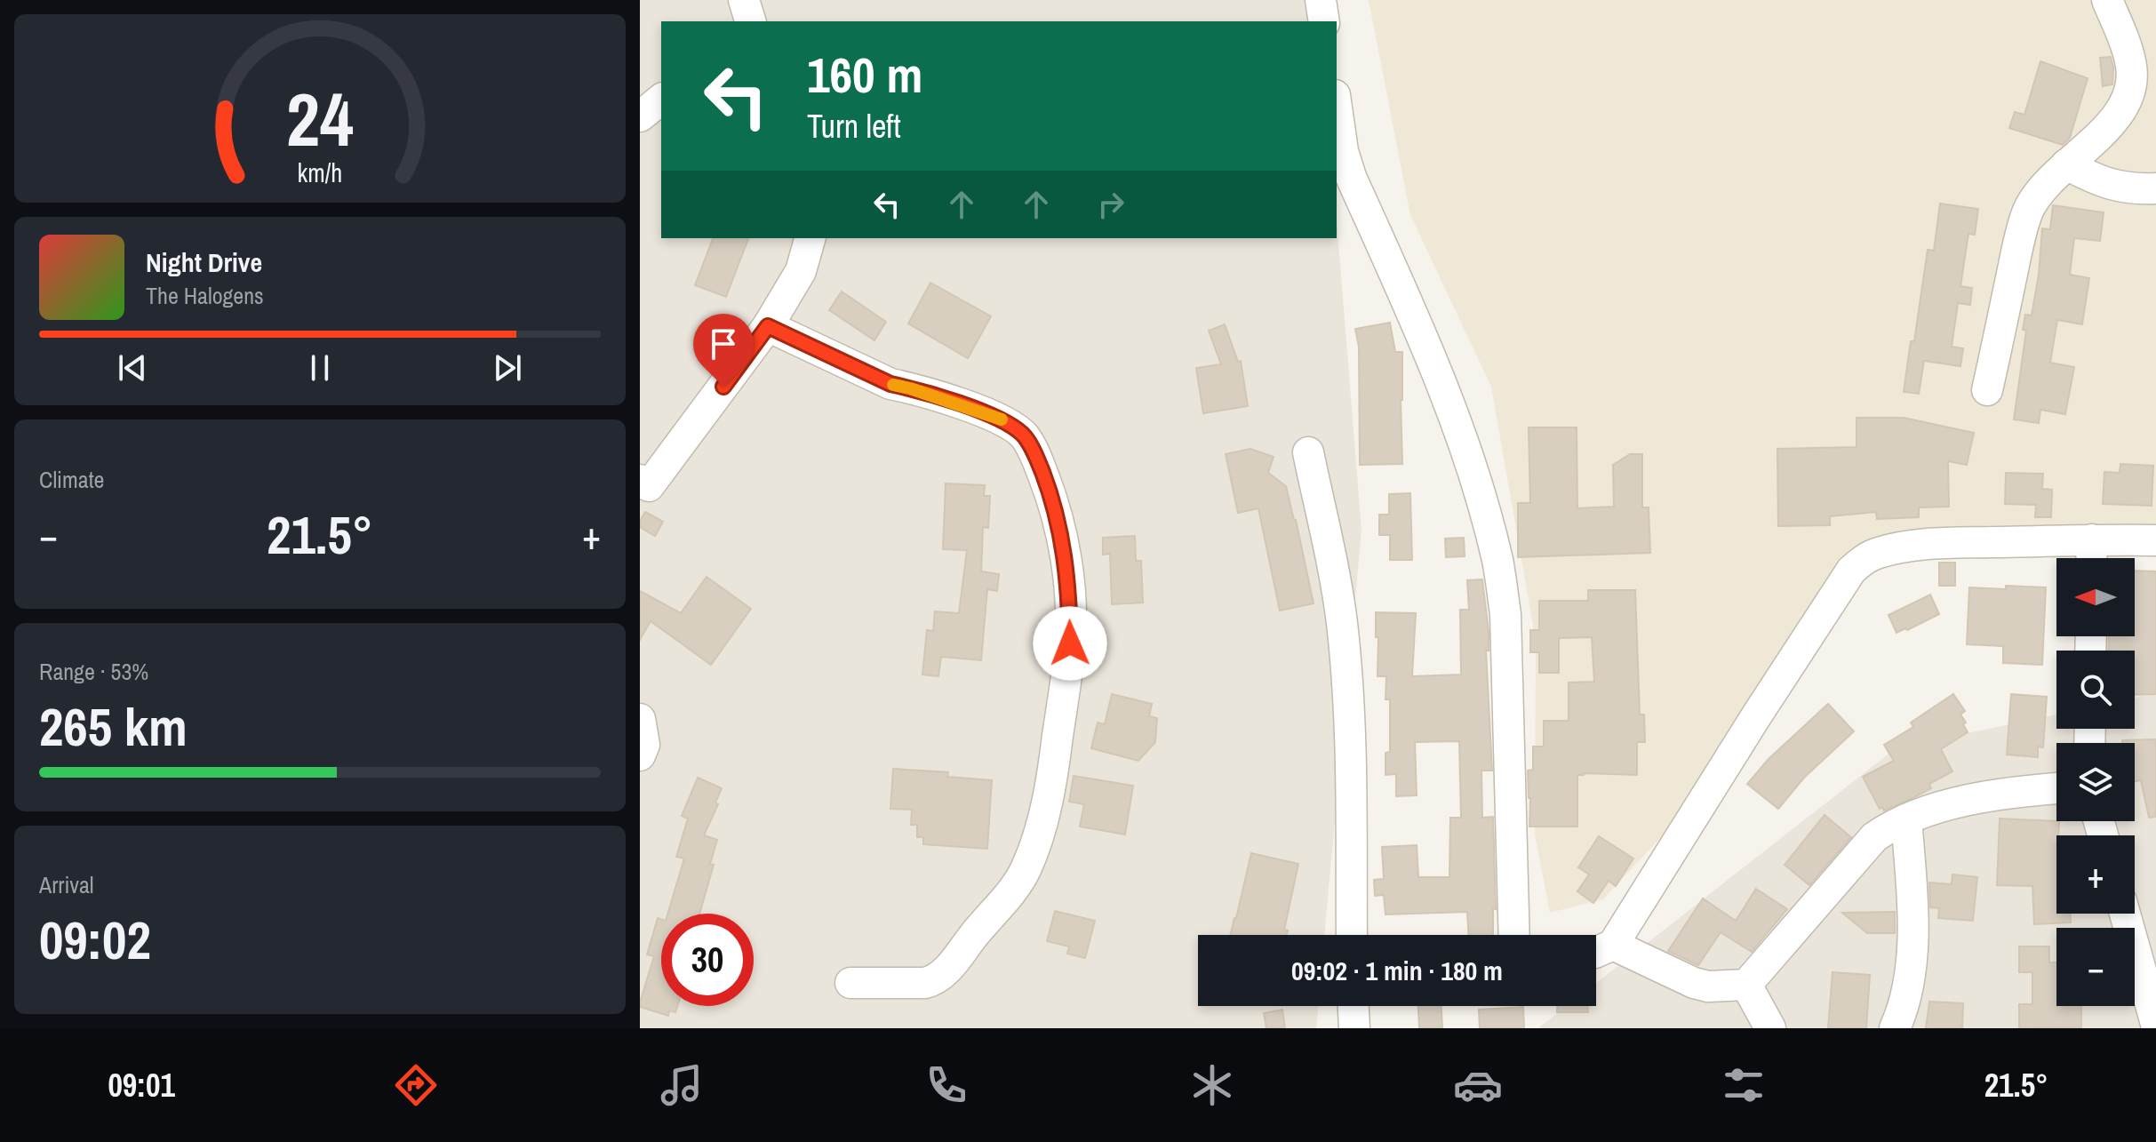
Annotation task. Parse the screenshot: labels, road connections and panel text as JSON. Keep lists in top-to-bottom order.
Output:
{
  "north": "left",
  "page": {
    "turn": ["160 m", "Turn left"],
    "song": ["Night Drive", "The Halogens"],
    "tile": [
      "Climate",
      ["Range · 53%", "265 km"],
      ["Arrival", "09:02"]
    ],
    "heat": ["−", "21.5°", "+"],
    "map_buttons": ["+", "−"],
    "limit": "30",
    "trip": "09:02 · 1 min · 180 m",
    "tabs": ["09:01", "21.5°"],
    "gauge": ["24", "km/h"]
  }
}
